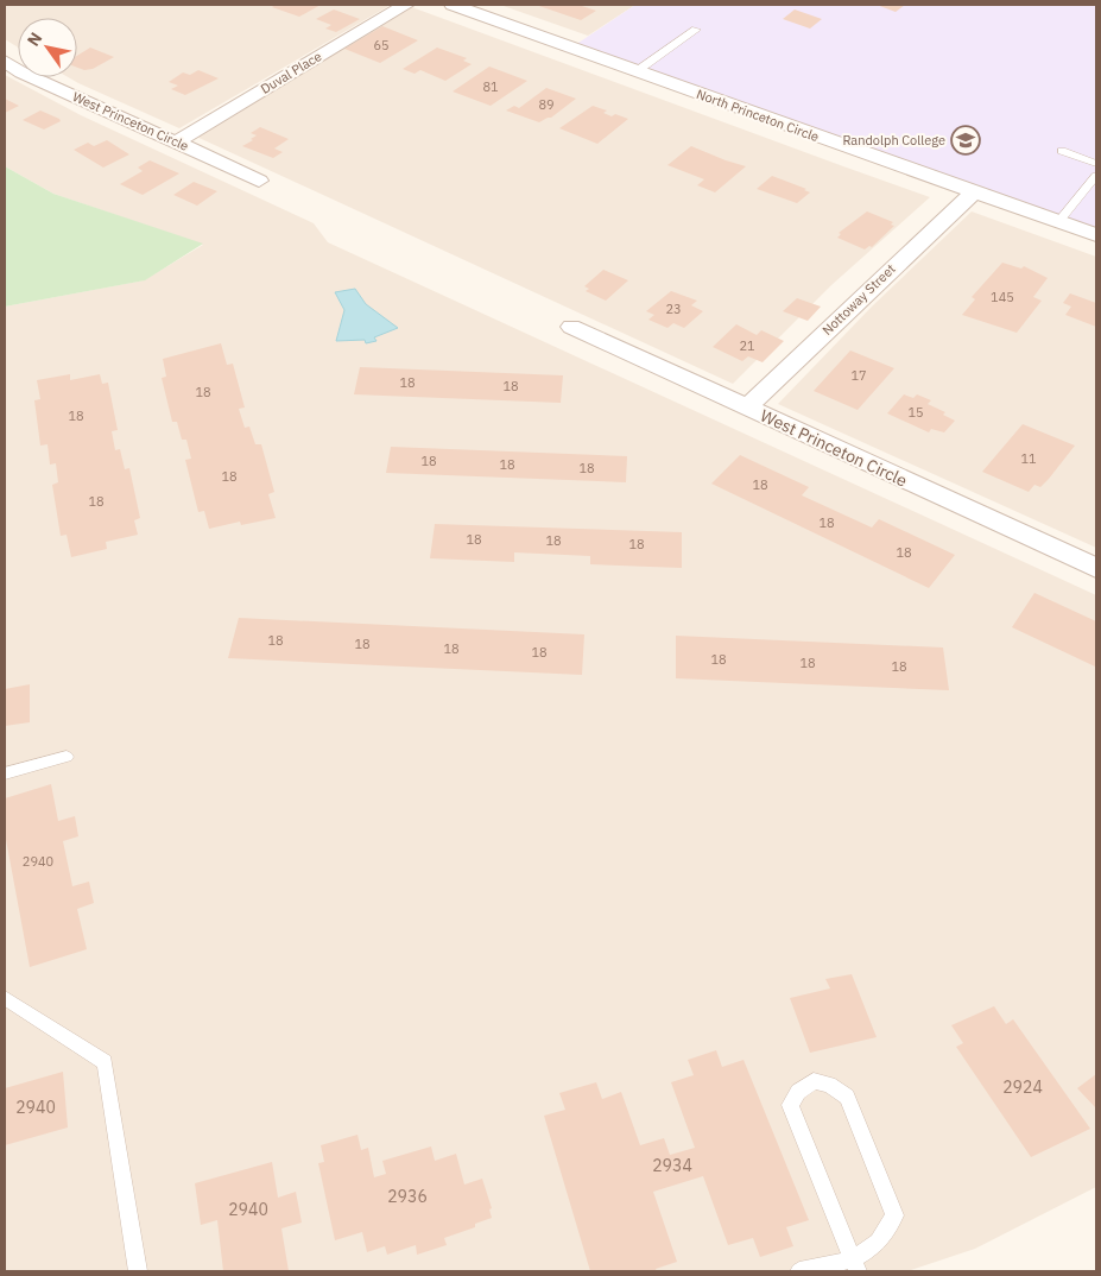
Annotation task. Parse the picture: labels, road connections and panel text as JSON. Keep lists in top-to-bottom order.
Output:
{
  "streets": {
    "street": [
      "Duval Place",
      "North Princeton Circle",
      "West Princeton Circle",
      "Nottoway Street"
    ]
  },
  "crossings": [
    ["Duval Place", "West Princeton Circle"],
    ["North Princeton Circle", "Nottoway Street"],
    ["West Princeton Circle", "Nottoway Street"]
  ],
  "places": {
    "school or university": ["Randolph College"]
  },
  "house_numbers": [
    "65",
    "81",
    "89",
    "145",
    "23",
    "21",
    "17",
    "18",
    "18",
    "18",
    "15",
    "18",
    "11",
    "18",
    "18",
    "18",
    "18",
    "18",
    "18",
    "18",
    "18",
    "18",
    "18",
    "18",
    "18",
    "18",
    "18",
    "18",
    "18",
    "18",
    "18",
    "2940",
    "2924",
    "2940",
    "2934",
    "2936",
    "2940"
  ],
  "north": "top left"
}
